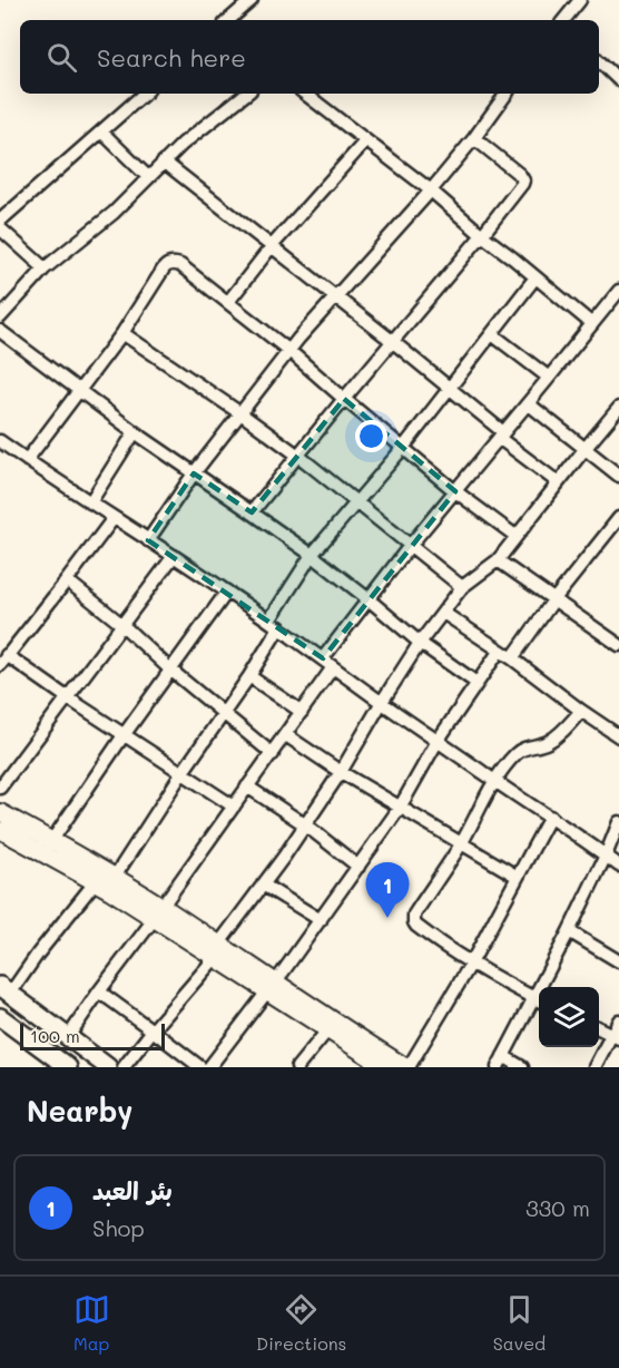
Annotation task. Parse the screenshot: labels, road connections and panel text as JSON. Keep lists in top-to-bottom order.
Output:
{
  "scale_bar": "100 m",
  "page": {
    "search": "Search here",
    "pins": "1",
    "scale": "100 m",
    "heading": "Nearby",
    "list": [
      {
        "mark": "1",
        "name": "بئر العبد",
        "note": "Shop",
        "value": "330 m"
      }
    ],
    "nav": ["Map", "Directions", "Saved"]
  }
}
